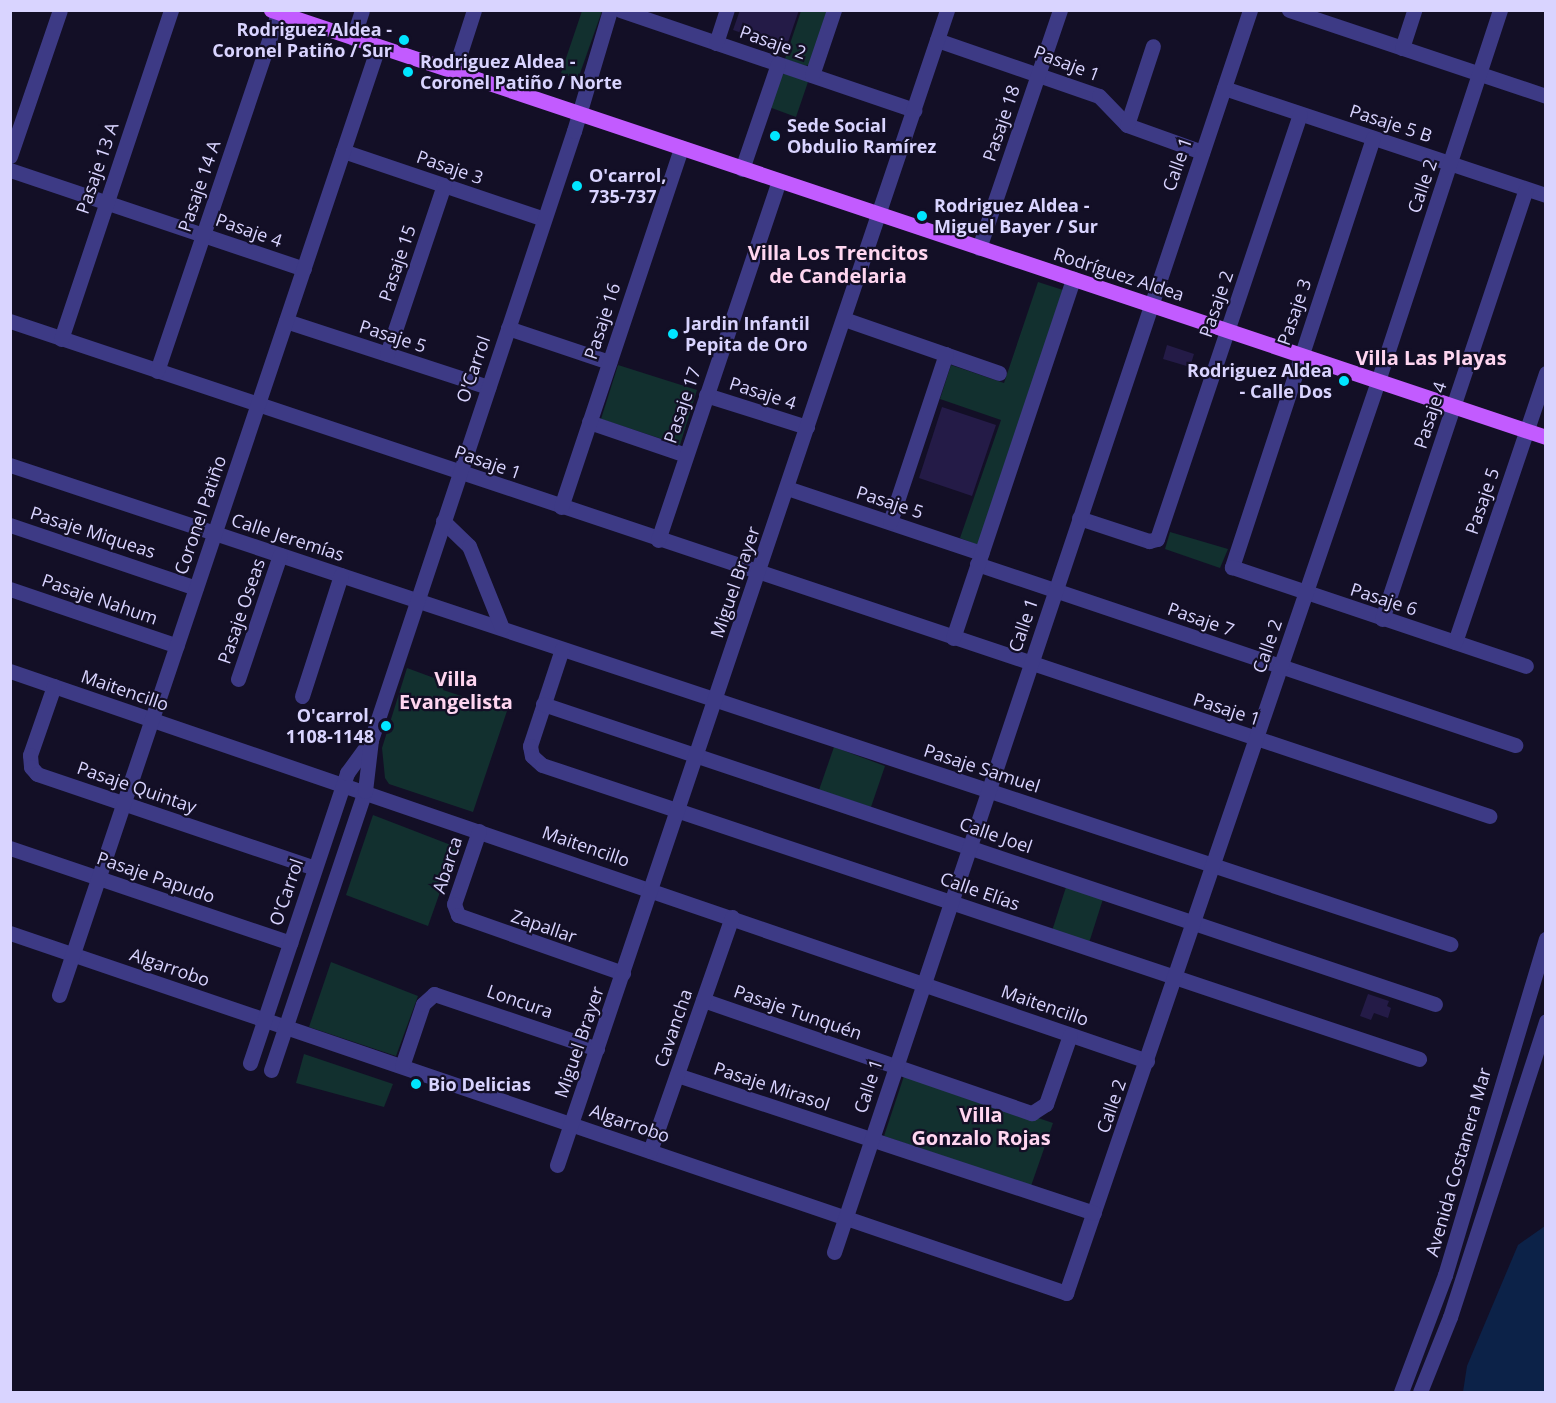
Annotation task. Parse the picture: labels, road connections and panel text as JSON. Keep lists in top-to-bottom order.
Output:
{
  "streets": {
    "main road": ["Rodríguez Aldea"],
    "street": [
      "Pasaje 2",
      "Pasaje 1",
      "Pasaje 18",
      "Pasaje 5 B",
      "Calle 1",
      "Pasaje 3",
      "Pasaje 13 A",
      "Pasaje 14 A",
      "Calle 2",
      "Pasaje 4",
      "Pasaje 15",
      "Pasaje 16",
      "Pasaje 5",
      "O'Carrol",
      "Pasaje 17",
      "Coronel Patiño",
      "Pasaje Miqueas",
      "Calle Jeremías",
      "Miguel Brayer",
      "Pasaje Nahum",
      "Pasaje 6",
      "Pasaje Oseas",
      "Pasaje 7",
      "Maitencillo",
      "Pasaje Samuel",
      "Pasaje Quintay",
      "Calle Joel",
      "Abarca",
      "Pasaje Papudo",
      "Calle Elías",
      "Zapallar",
      "Algarrobo",
      "Loncura",
      "Pasaje Tunquén",
      "Cavancha",
      "Pasaje Mirasol",
      "Avenida Costanera Mar"
    ]
  },
  "crossings": [
    ["Pasaje 2", "Pasaje 5 B"],
    ["Pasaje 2", "Calle 1"],
    ["Pasaje 2", "Rodríguez Aldea"],
    ["Pasaje 2", "Miguel Brayer"],
    ["Pasaje 1", "Pasaje 18"],
    ["Pasaje 1", "Calle 1"],
    ["Pasaje 1", "Pasaje 13 A"],
    ["Pasaje 1", "Pasaje 14 A"],
    ["Pasaje 1", "Calle 2"],
    ["Pasaje 1", "Pasaje 16"],
    ["Pasaje 1", "O'Carrol"],
    ["Pasaje 1", "Pasaje 17"],
    ["Pasaje 1", "Coronel Patiño"],
    ["Pasaje 1", "Miguel Brayer"],
    ["Pasaje 18", "Rodríguez Aldea"],
    ["Pasaje 5 B", "Calle 1"],
    ["Pasaje 5 B", "Pasaje 3"],
    ["Pasaje 5 B", "Calle 2"],
    ["Pasaje 5 B", "Pasaje 4"],
    ["Calle 1", "Rodríguez Aldea"],
    ["Calle 1", "Pasaje 7"],
    ["Calle 1", "Maitencillo"],
    ["Calle 1", "Pasaje Samuel"],
    ["Calle 1", "Calle Joel"],
    ["Calle 1", "Calle Elías"],
    ["Calle 1", "Algarrobo"],
    ["Calle 1", "Pasaje Tunquén"],
    ["Calle 1", "Pasaje Mirasol"],
    ["Pasaje 3", "Pasaje 15"],
    ["Pasaje 3", "Rodríguez Aldea"],
    ["Pasaje 3", "O'Carrol"],
    ["Pasaje 3", "Coronel Patiño"],
    ["Pasaje 3", "Pasaje 6"],
    ["Pasaje 13 A", "Pasaje 4"],
    ["Pasaje 14 A", "Pasaje 4"],
    ["Pasaje 14 A", "Rodríguez Aldea"],
    ["Calle 2", "Rodríguez Aldea"],
    ["Calle 2", "Pasaje 6"],
    ["Calle 2", "Pasaje 7"],
    ["Calle 2", "Maitencillo"],
    ["Calle 2", "Pasaje Samuel"],
    ["Calle 2", "Calle Joel"],
    ["Calle 2", "Calle Elías"],
    ["Calle 2", "Algarrobo"],
    ["Calle 2", "Pasaje Mirasol"],
    ["Pasaje 4", "Rodríguez Aldea"],
    ["Pasaje 4", "Pasaje 17"],
    ["Pasaje 4", "Coronel Patiño"],
    ["Pasaje 4", "Miguel Brayer"],
    ["Pasaje 4", "Pasaje 6"],
    ["Pasaje 15", "Pasaje 5"],
    ["Rodríguez Aldea", "Pasaje 16"],
    ["Rodríguez Aldea", "Pasaje 5"],
    ["Rodríguez Aldea", "O'Carrol"],
    ["Rodríguez Aldea", "Pasaje 17"],
    ["Rodríguez Aldea", "Coronel Patiño"],
    ["Rodríguez Aldea", "Miguel Brayer"],
    ["Pasaje 5", "O'Carrol"],
    ["Pasaje 5", "Coronel Patiño"],
    ["Pasaje 5", "Miguel Brayer"],
    ["Pasaje 5", "Pasaje 6"],
    ["Pasaje 5", "Pasaje 7"],
    ["O'Carrol", "Calle Jeremías"],
    ["O'Carrol", "Maitencillo"],
    ["O'Carrol", "Pasaje Quintay"],
    ["O'Carrol", "Pasaje Papudo"],
    ["O'Carrol", "Algarrobo"],
    ["Coronel Patiño", "Pasaje Miqueas"],
    ["Coronel Patiño", "Calle Jeremías"],
    ["Coronel Patiño", "Pasaje Nahum"],
    ["Coronel Patiño", "Maitencillo"],
    ["Coronel Patiño", "Pasaje Quintay"],
    ["Coronel Patiño", "Pasaje Papudo"],
    ["Coronel Patiño", "Algarrobo"],
    ["Calle Jeremías", "Pasaje Oseas"],
    ["Calle Jeremías", "Pasaje Samuel"],
    ["Miguel Brayer", "Maitencillo"],
    ["Miguel Brayer", "Pasaje Samuel"],
    ["Miguel Brayer", "Calle Joel"],
    ["Miguel Brayer", "Calle Elías"],
    ["Miguel Brayer", "Zapallar"],
    ["Miguel Brayer", "Algarrobo"],
    ["Miguel Brayer", "Loncura"],
    ["Maitencillo", "Pasaje Quintay"],
    ["Maitencillo", "Abarca"],
    ["Maitencillo", "Pasaje Tunquén"],
    ["Maitencillo", "Cavancha"],
    ["Calle Joel", "Calle Elías"],
    ["Abarca", "Zapallar"],
    ["Algarrobo", "Loncura"],
    ["Algarrobo", "Cavancha"],
    ["Pasaje Tunquén", "Cavancha"],
    ["Cavancha", "Pasaje Mirasol"]
  ],
  "districts": [
    "Villa Los Trencitos de Candelaria",
    "Villa Las Playas",
    "Villa Evangelista",
    "Villa Gonzalo Rojas"
  ],
  "places": [
    "Rodriguez Aldea - Coronel Patiño / Sur",
    "Rodriguez Aldea - Coronel Patiño / Norte",
    "Sede Social Obdulio Ramírez",
    "O'carrol, 735-737",
    "Rodriguez Aldea - Miguel Bayer / Sur",
    "Jardin Infantil Pepita de Oro",
    "Rodriguez Aldea - Calle Dos",
    "O'carrol, 1108-1148",
    "Bio Delicias"
  ]
}
